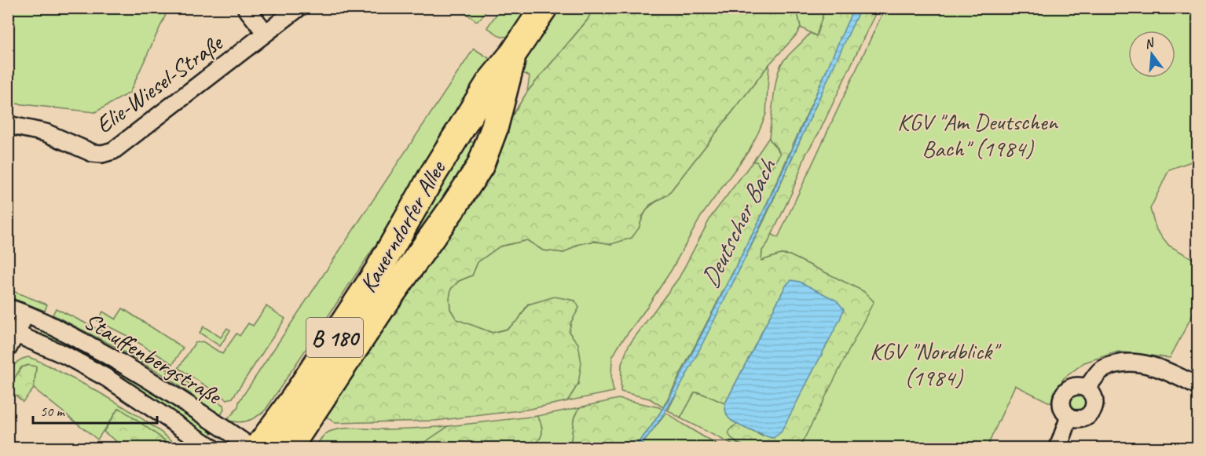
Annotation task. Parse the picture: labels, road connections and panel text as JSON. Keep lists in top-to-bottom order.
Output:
{
  "streets": {
    "main road": ["Kauerndorfer Allee", "B 180"],
    "street": ["Elie-Wiesel-Straße", "Stauffenbergstraße"]
  },
  "water": ["Deutscher Bach"],
  "parks": ["KGV \"Am Deutschen Bach\" (1984)", "KGV \"Nordblick\" (1984)"],
  "scale_bar": "50 m",
  "north": "top"
}
